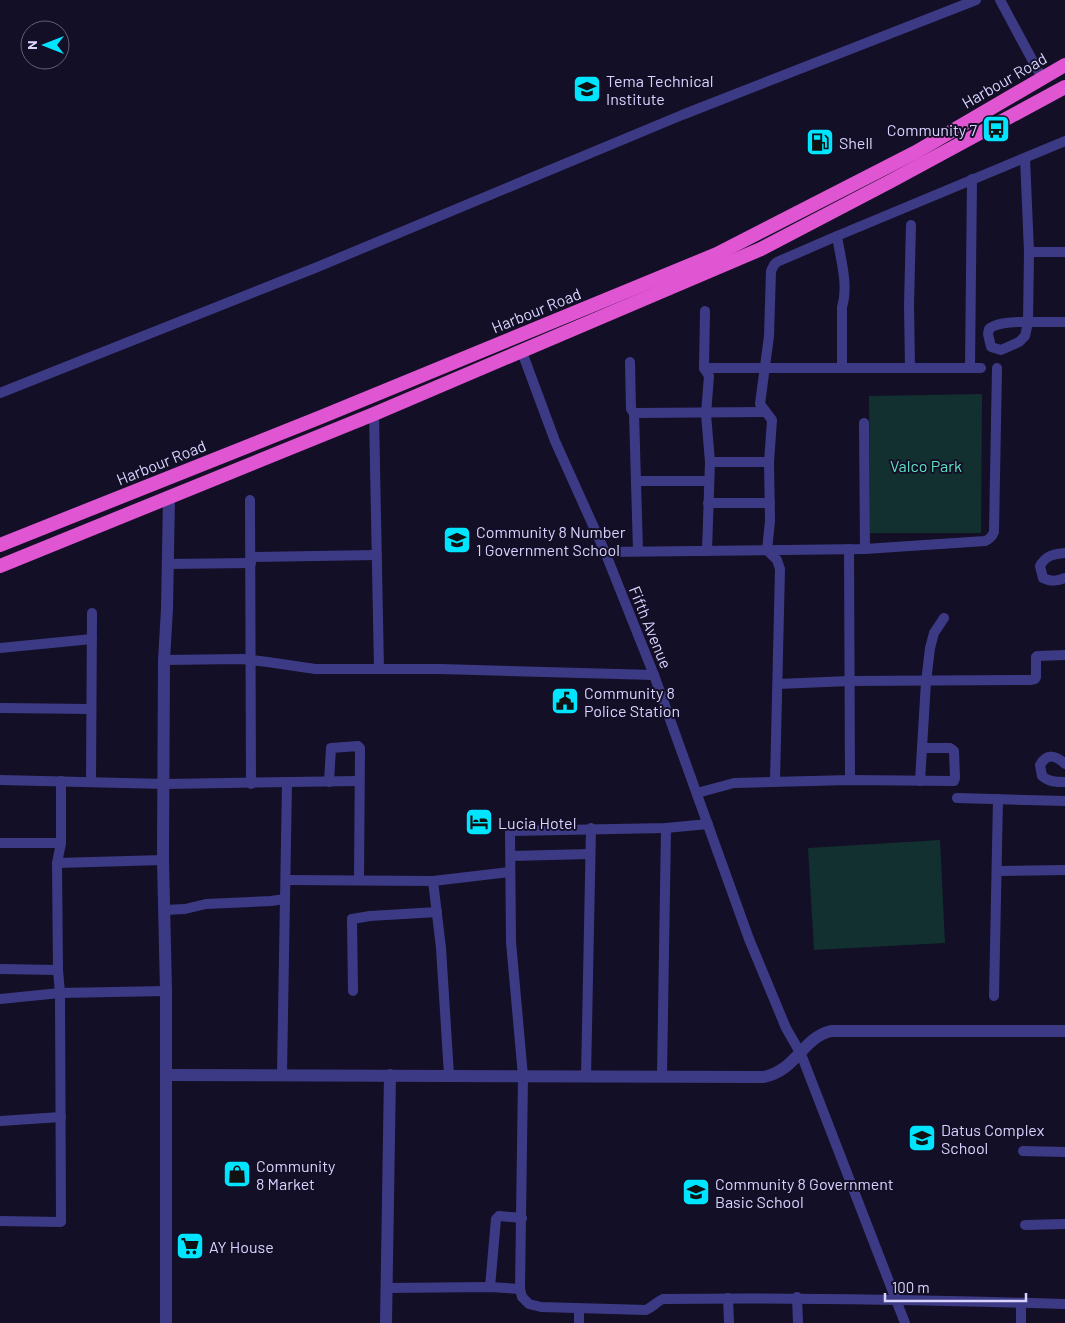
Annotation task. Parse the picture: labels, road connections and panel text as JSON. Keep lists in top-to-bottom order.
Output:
{
  "streets": {
    "highway": ["Harbour Road"],
    "street": ["Fifth Avenue"]
  },
  "crossings": [
    ["Harbour Road", "Fifth Avenue"]
  ],
  "parks": ["Valco Park"],
  "places": {
    "school or university": [
      "Tema Technical Institute",
      "Community 8 Number 1 Government School",
      "Datus Complex School",
      "Community 8 Government Basic School"
    ],
    "bus stop": ["Community 7"],
    "fuel station": ["Shell"],
    "public building": ["Community 8 Police Station"],
    "hotel": ["Lucia Hotel"],
    "shop": ["Community 8 Market"],
    "supermarket": ["AY House"]
  },
  "scale_bar": "100 m",
  "north": "left"
}
